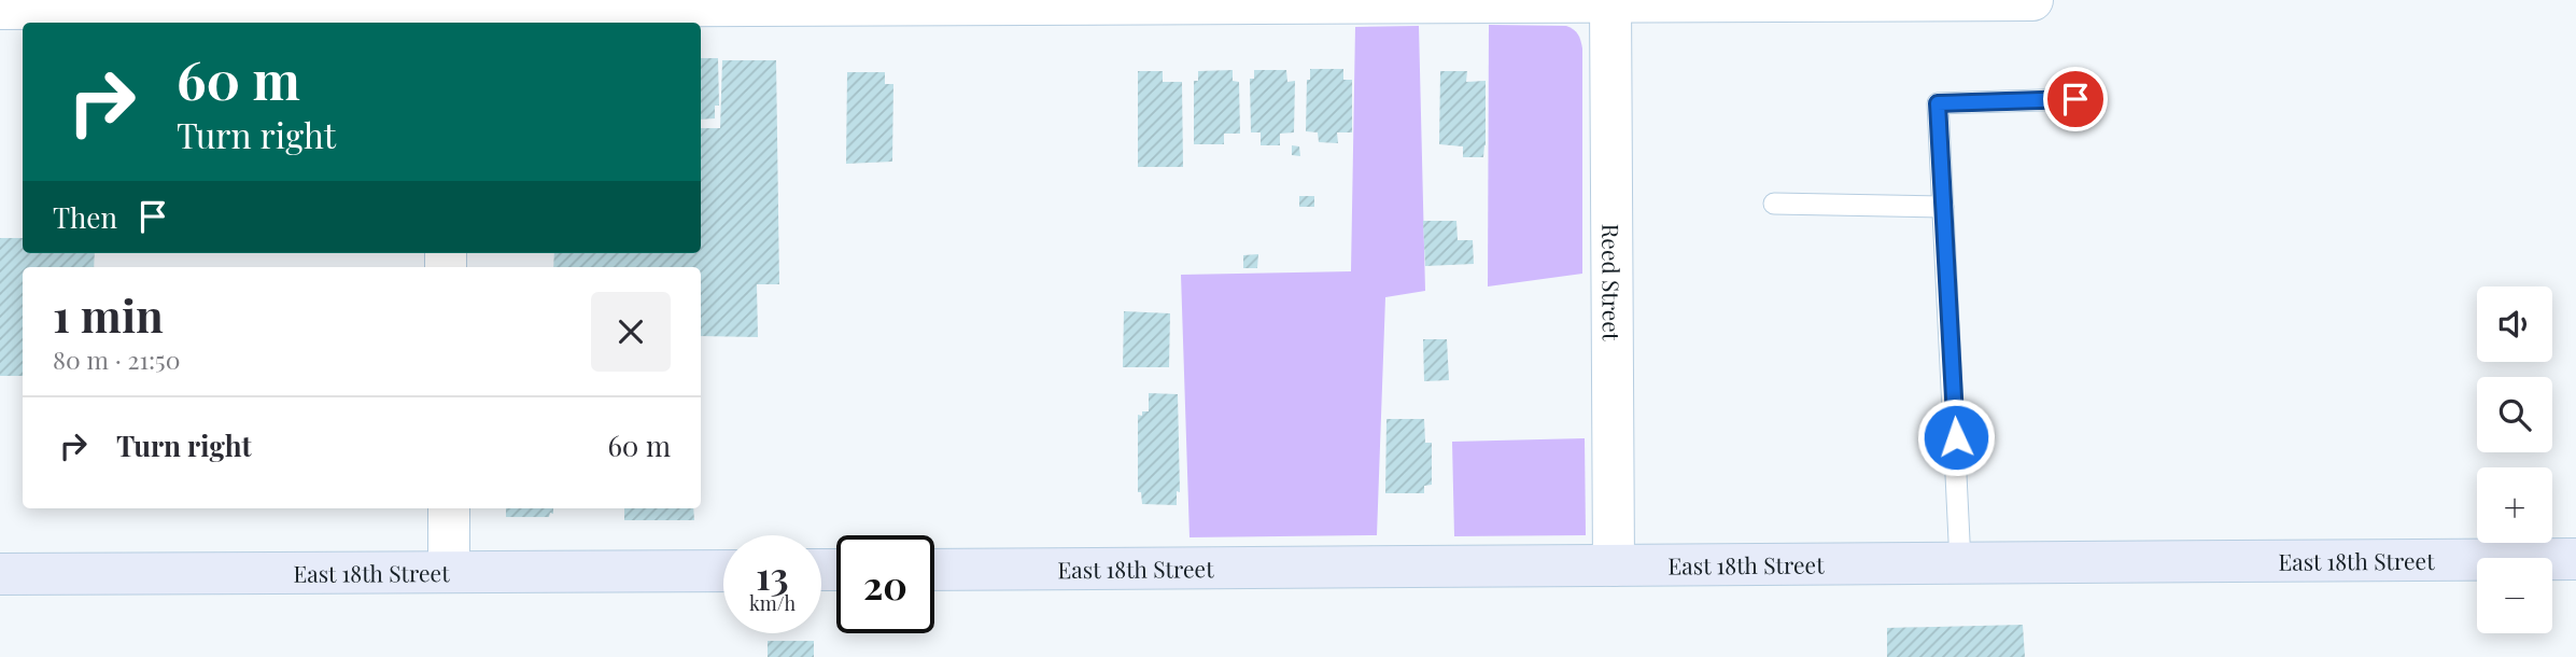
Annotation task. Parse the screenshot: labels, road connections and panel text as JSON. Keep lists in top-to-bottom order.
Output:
{
  "streets": {
    "main road": ["East 18th Street"],
    "street": ["Reed Street"]
  },
  "crossings": [
    ["Reed Street", "East 18th Street"]
  ],
  "page": {
    "turn": ["60 m", "Turn right"],
    "then": "Then",
    "heading": ["1 min", "80 m · 21:50"],
    "map_buttons": ["+", "−"],
    "list": [
      {
        "name": "Turn right",
        "value": "60 m"
      }
    ],
    "speed": "13 km/h",
    "limit": "20"
  }
}
